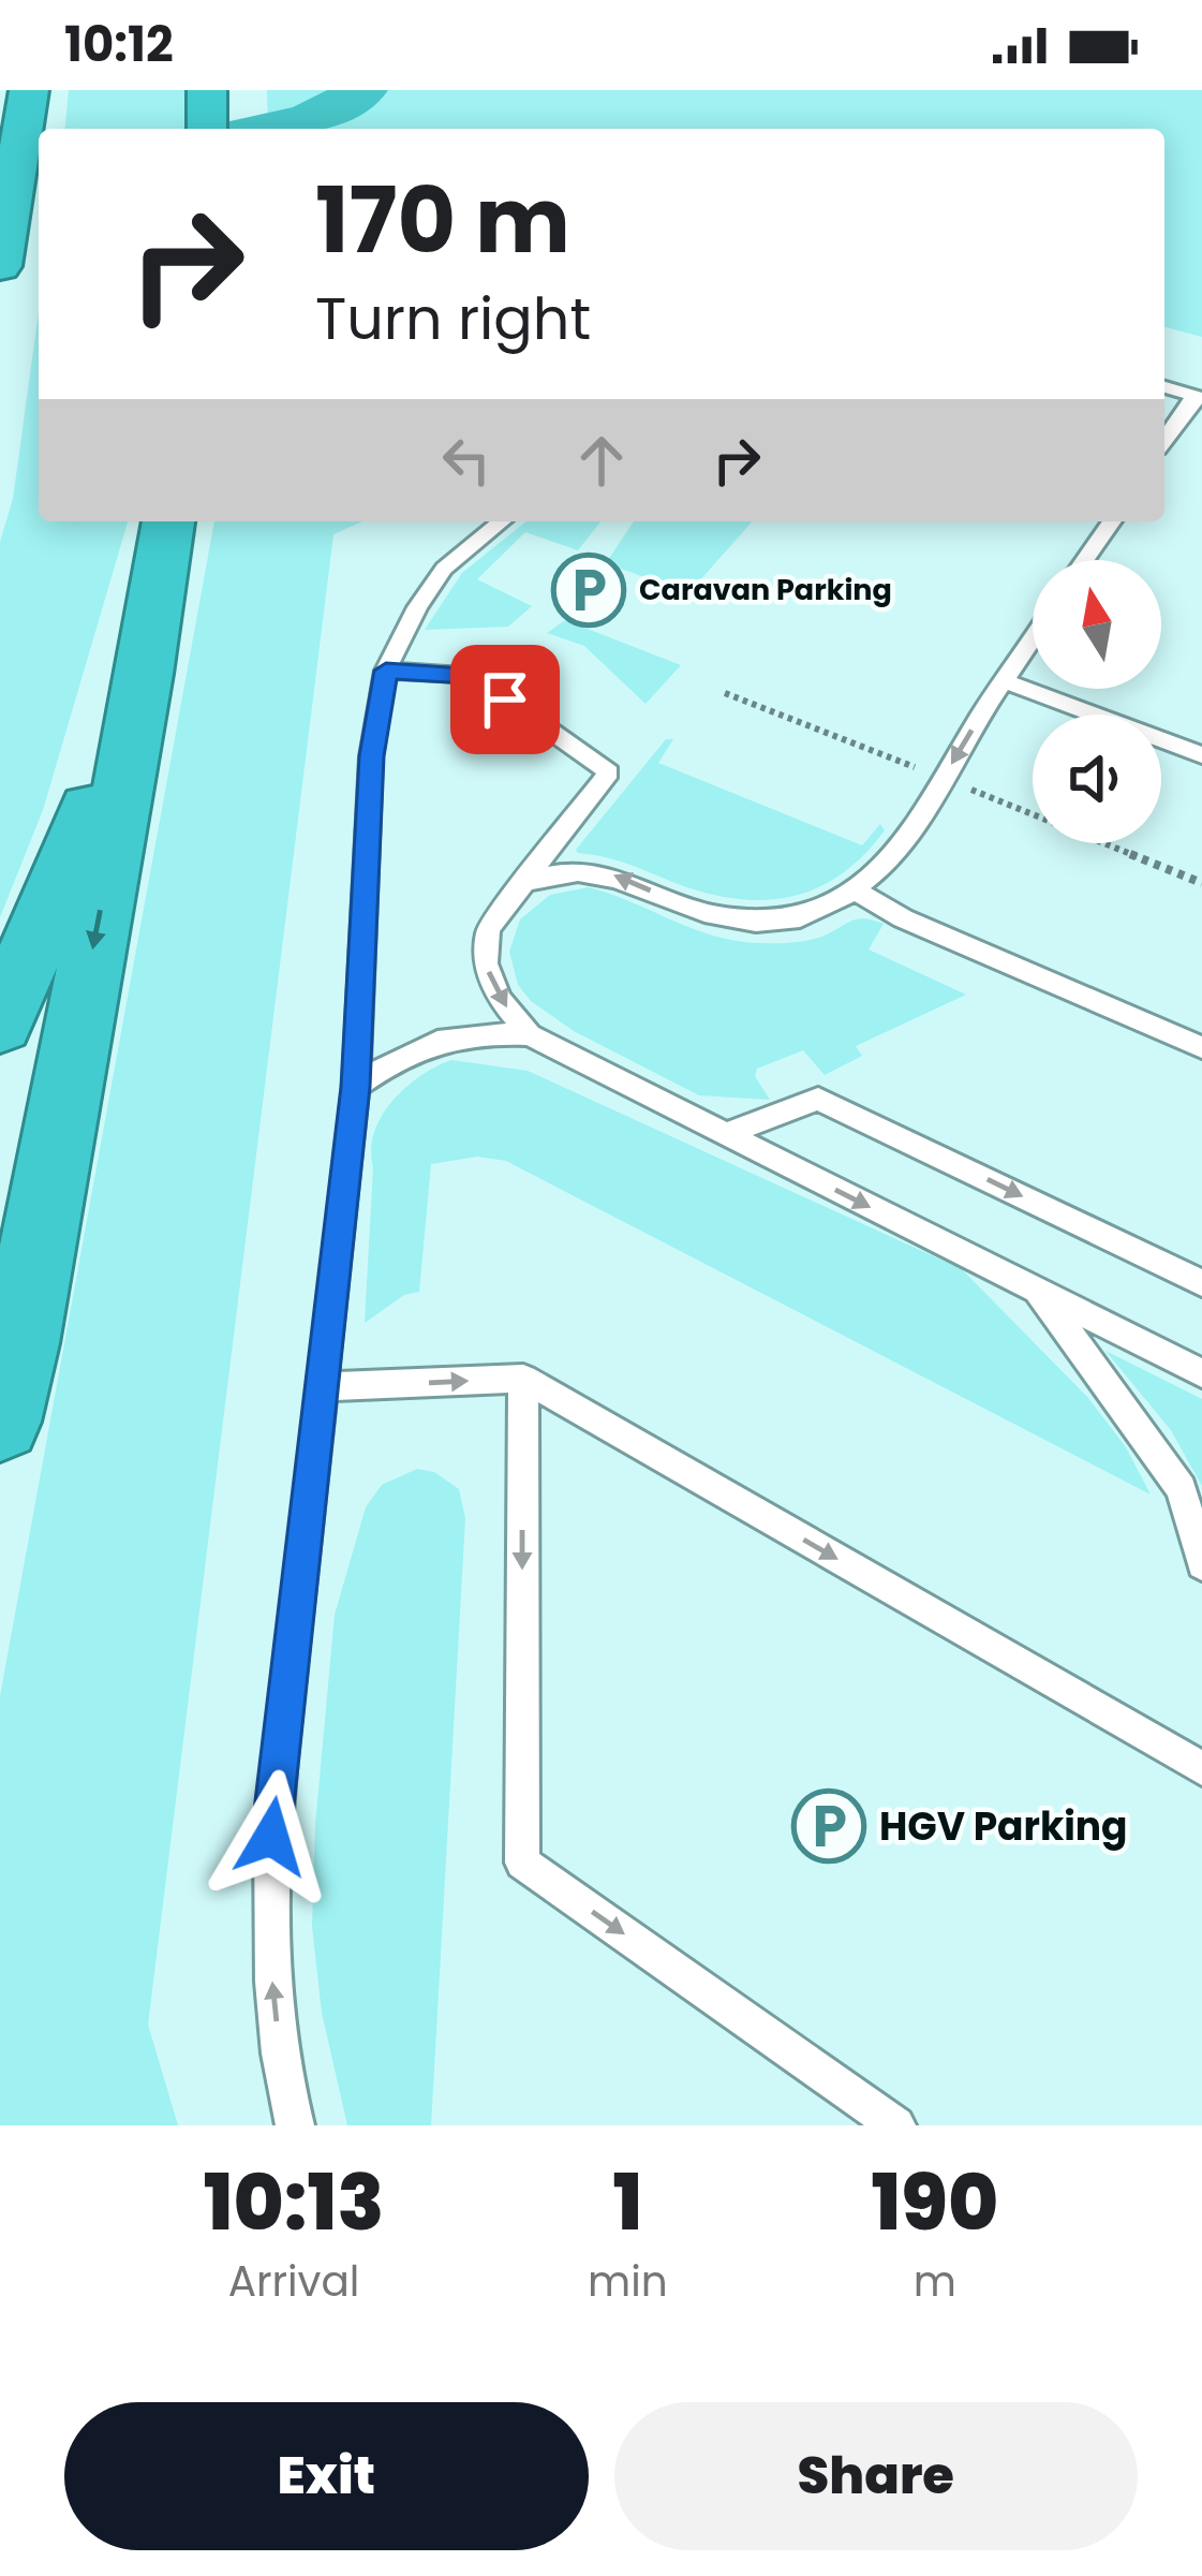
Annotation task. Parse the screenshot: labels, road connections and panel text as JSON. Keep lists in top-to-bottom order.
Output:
{
  "places": {
    "parking": ["Caravan Parking", "HGV Parking"]
  },
  "north": "top",
  "page": {
    "status": "10:12",
    "turn": ["170 m", "Turn right"],
    "eta": [
      "10:13",
      "Arrival",
      "1",
      "min",
      "190",
      "m"
    ],
    "buttons": ["Exit", "Share"]
  }
}
